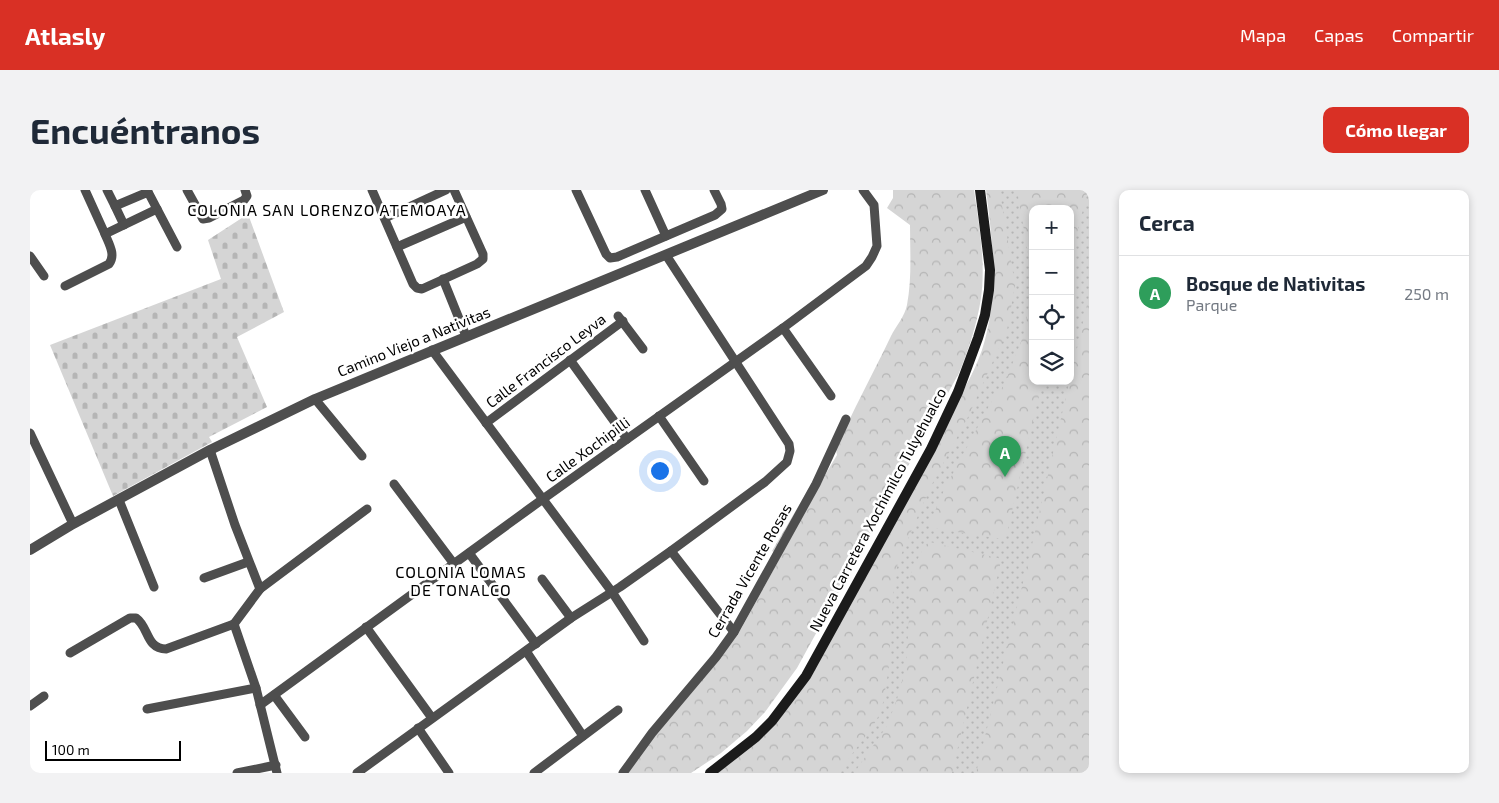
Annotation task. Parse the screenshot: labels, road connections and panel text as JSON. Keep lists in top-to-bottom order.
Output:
{
  "streets": {
    "main road": ["Nueva Carretera Xochimilco Tulyehualco"],
    "street": [
      "Camino Viejo a Nativitas",
      "Calle Francisco Leyva",
      "Calle Xochipilli",
      "Cerrada Vicente Rosas"
    ]
  },
  "districts": ["COLONIA SAN LORENZO ATEMOAYA", "COLONIA LOMAS DE TONALCO"],
  "scale_bar": "100 m",
  "page": {
    "header": "Atlasly",
    "nav": ["Mapa", "Capas", "Compartir"],
    "buttons": "Cómo llegar",
    "title": "Encuéntranos",
    "heading": "Cerca",
    "map_buttons": ["+", "−"],
    "list": [
      {
        "mark": "A",
        "name": "Bosque de Nativitas",
        "note": "Parque",
        "value": "250 m"
      }
    ],
    "pins": "A",
    "scale": "100 m"
  }
}
